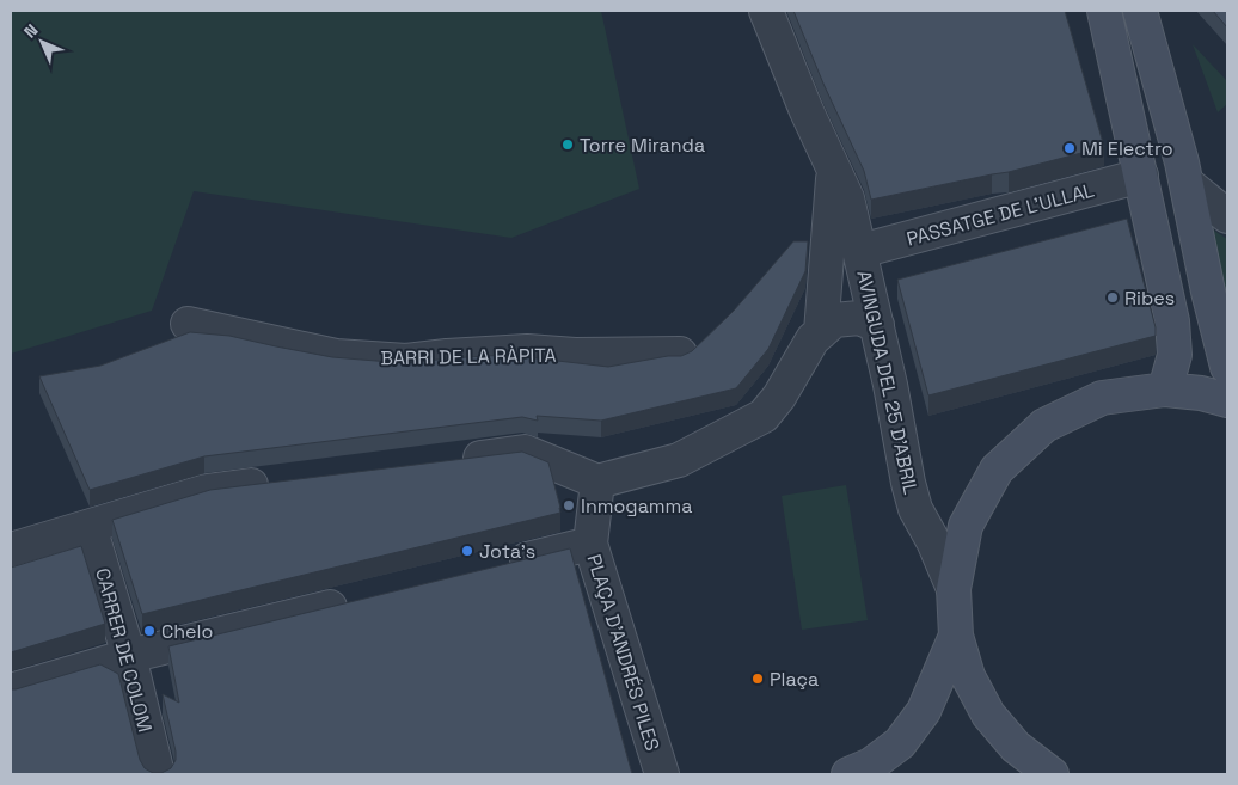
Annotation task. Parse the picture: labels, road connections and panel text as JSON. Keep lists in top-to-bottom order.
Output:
{
  "streets": {
    "street": [
      "PASSATGE DE L'ULLAL",
      "BARRI DE LA RÀPITA",
      "AVINGUDA DEL 25 D'ABRIL",
      "CARRER DE COLOM",
      "PLAÇA D'ANDRÉS PILES"
    ]
  },
  "crossings": [
    ["PASSATGE DE L'ULLAL", "AVINGUDA DEL 25 D'ABRIL"]
  ],
  "places": [
    "Torre Miranda",
    "Mi Electro",
    "Ribes",
    "Inmogamma",
    "Jota's",
    "Chelo",
    "Plaça"
  ],
  "north": "top left"
}
